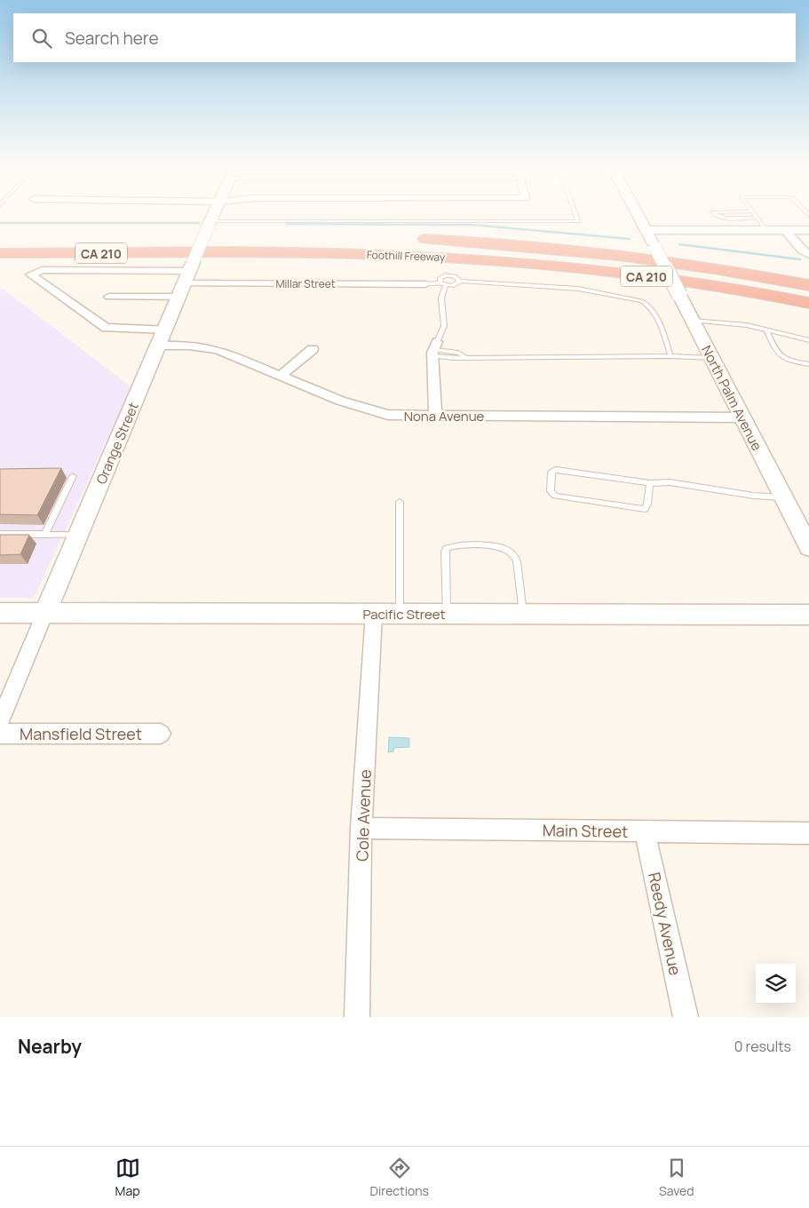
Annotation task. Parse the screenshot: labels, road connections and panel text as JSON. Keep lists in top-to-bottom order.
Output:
{
  "streets": {
    "highway": ["CA 210", "Foothill Freeway"],
    "street": [
      "Millar Street",
      "North Palm Avenue",
      "Nona Avenue",
      "Orange Street",
      "Pacific Street",
      "Mansfield Street",
      "Cole Avenue",
      "Main Street",
      "Reedy Avenue"
    ]
  },
  "crossings": [
    ["Millar Street", "Nona Avenue"],
    ["Millar Street", "Orange Street"],
    ["North Palm Avenue", "Nona Avenue"],
    ["Nona Avenue", "Orange Street"],
    ["Orange Street", "Pacific Street"],
    ["Pacific Street", "Cole Avenue"],
    ["Cole Avenue", "Main Street"],
    ["Main Street", "Reedy Avenue"]
  ],
  "page": {
    "search": "Search here",
    "heading": ["Nearby", "0 results"],
    "nav": ["Map", "Directions", "Saved"]
  }
}
